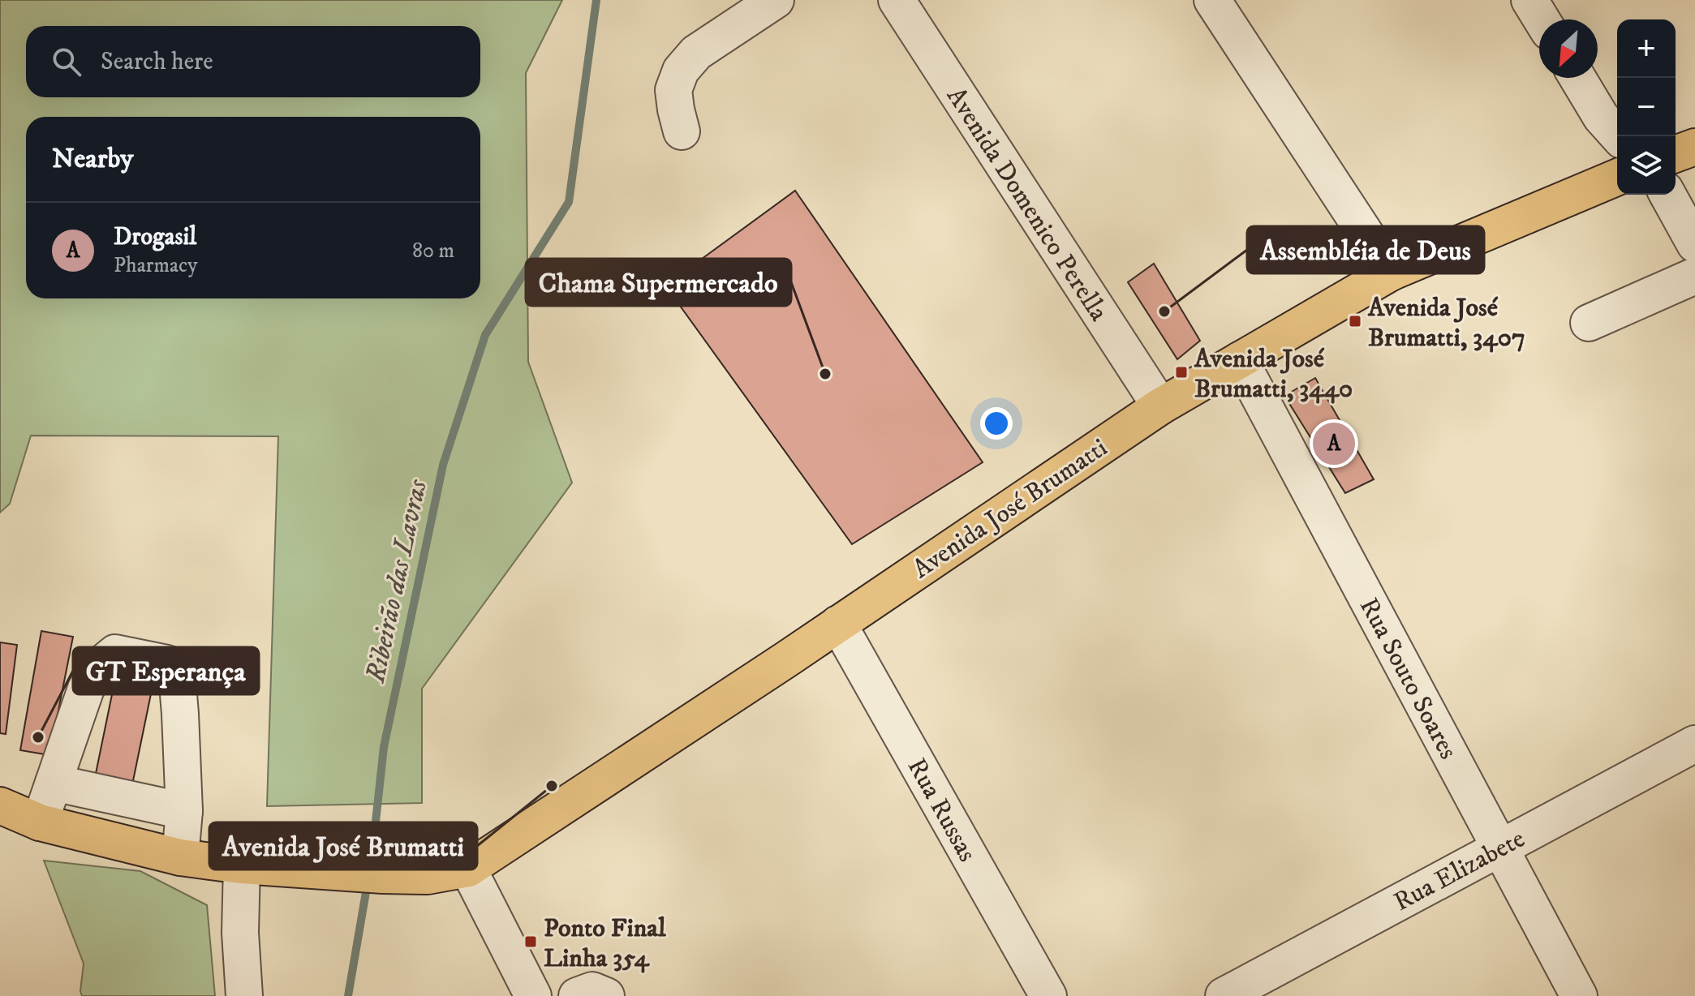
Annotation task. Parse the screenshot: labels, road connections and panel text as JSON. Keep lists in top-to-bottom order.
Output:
{
  "streets": {
    "main road": ["Avenida José Brumatti"],
    "street": [
      "Avenida Domenico Perella",
      "Rua Souto Soares",
      "Rua Russas",
      "Rua Elizabete"
    ]
  },
  "crossings": [
    ["Avenida Domenico Perella", "Avenida José Brumatti"],
    ["Avenida José Brumatti", "Rua Souto Soares"],
    ["Avenida José Brumatti", "Rua Russas"],
    ["Rua Souto Soares", "Rua Elizabete"]
  ],
  "water": ["Ribeirão das Lavras"],
  "places": {
    "other": [
      "Assembléia de Deus",
      "Chama Supermercado",
      "GT Esperança",
      "Avenida José Brumatti"
    ],
    "transit": ["Avenida José Brumatti, 3407", "Avenida José Brumatti, 3440", "Ponto Final Linha 354"]
  },
  "north": "bottom left",
  "page": {
    "map_buttons": ["+", "−"],
    "search": "Search here",
    "heading": "Nearby",
    "list": [
      {
        "mark": "A",
        "name": "Drogasil",
        "note": "Pharmacy",
        "value": "80 m"
      }
    ],
    "pins": "A"
  }
}
